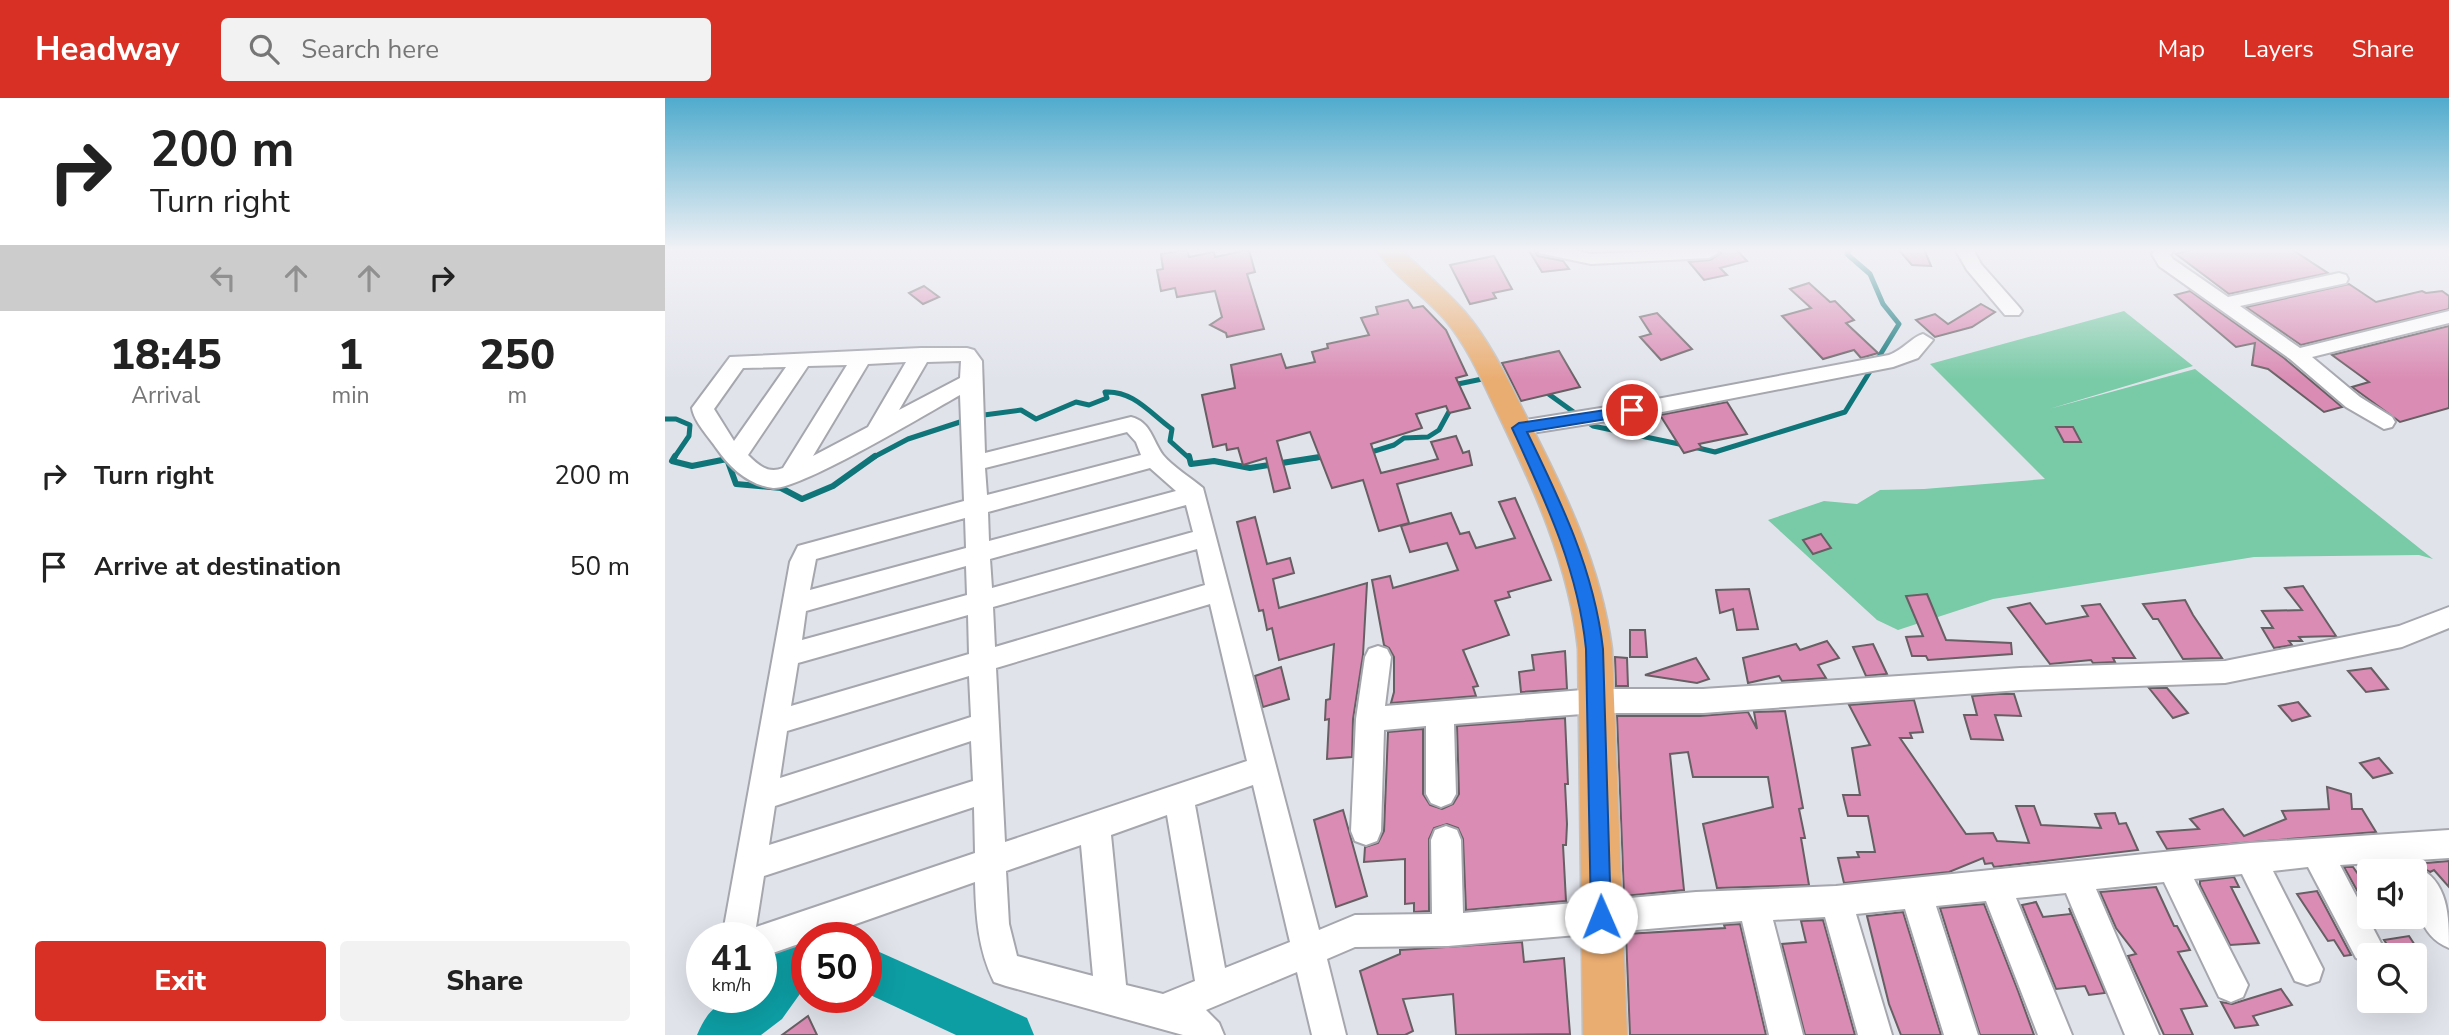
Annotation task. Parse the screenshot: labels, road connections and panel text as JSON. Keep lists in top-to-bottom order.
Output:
{
  "page": {
    "header": "Headway",
    "search": "Search here",
    "nav": ["Map", "Layers", "Share"],
    "turn": ["200 m", "Turn right"],
    "eta": [
      "18:45",
      "Arrival",
      "1",
      "min",
      "250",
      "m"
    ],
    "list": [
      {
        "name": "Turn right",
        "value": "200 m"
      },
      {
        "name": "Arrive at destination",
        "value": "50 m"
      }
    ],
    "speed": "41 km/h",
    "limit": "50",
    "buttons": ["Exit", "Share"]
  }
}
